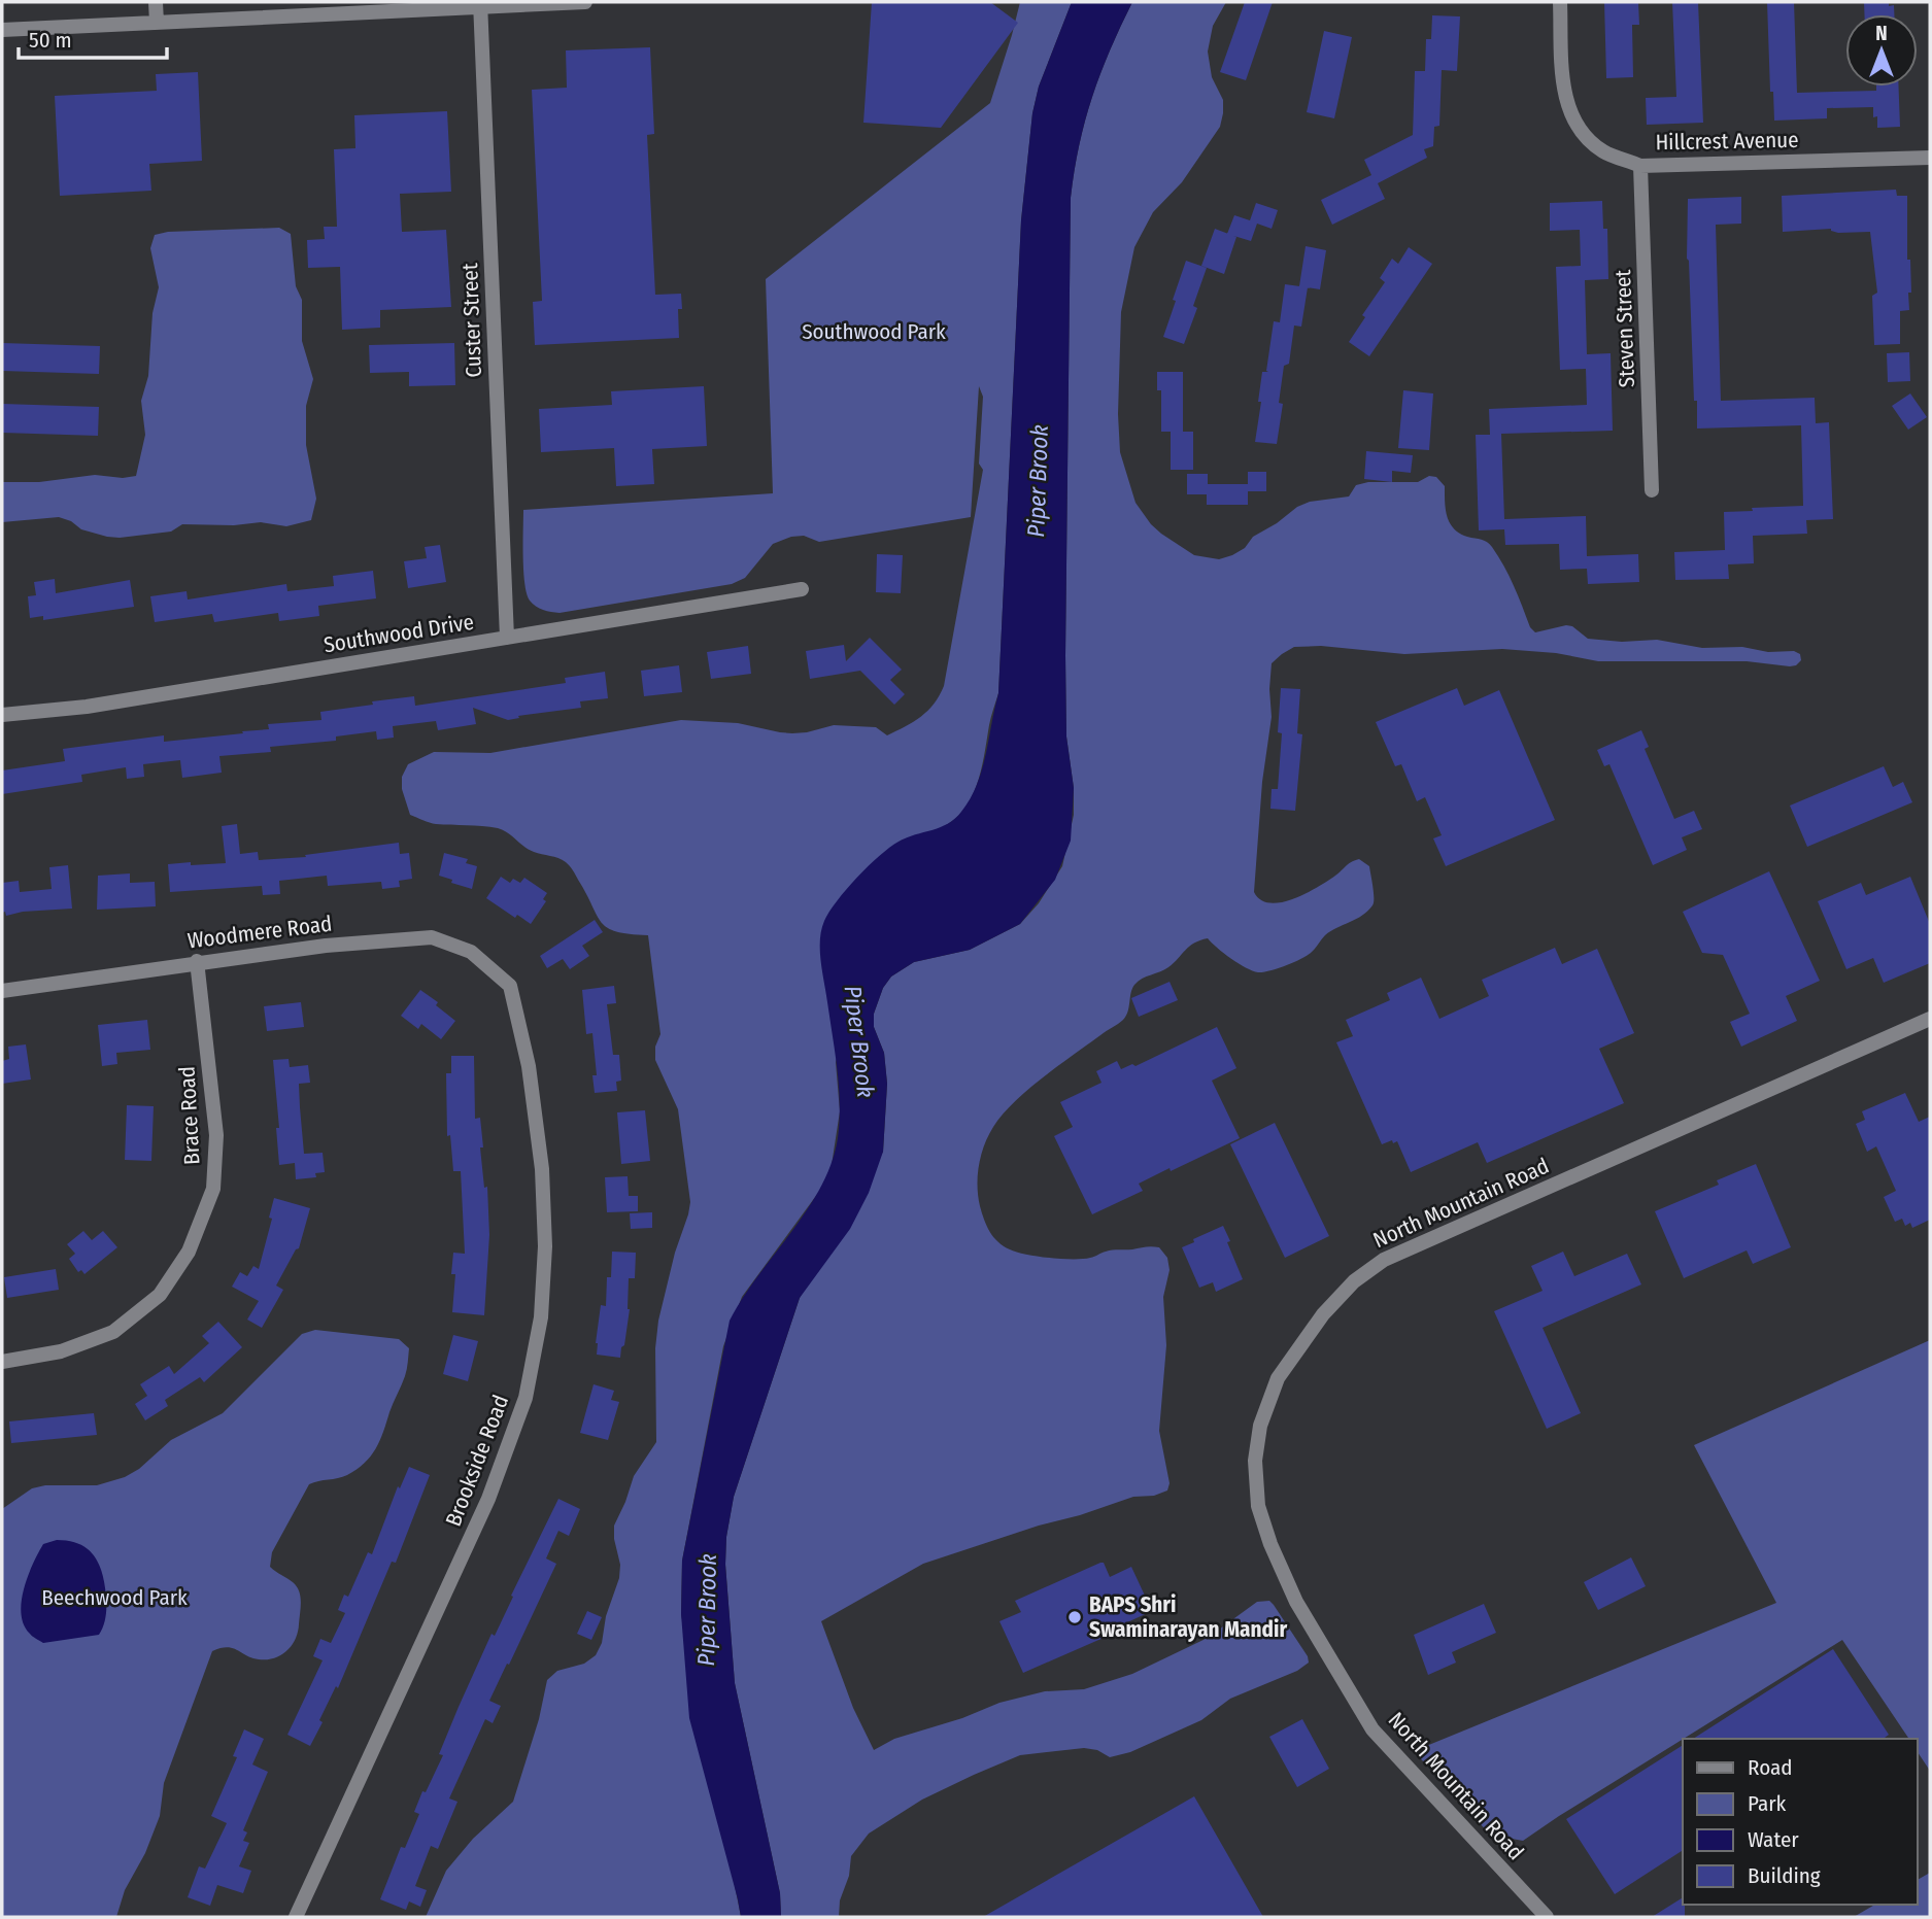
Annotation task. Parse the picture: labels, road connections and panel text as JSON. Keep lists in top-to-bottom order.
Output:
{
  "streets": {
    "street": [
      "Hillcrest Avenue",
      "Custer Street",
      "Steven Street",
      "Southwood Drive",
      "Woodmere Road",
      "Brace Road",
      "North Mountain Road",
      "Brookside Road"
    ]
  },
  "crossings": [
    ["Hillcrest Avenue", "Steven Street"],
    ["Custer Street", "Southwood Drive"],
    ["Woodmere Road", "Brace Road"],
    ["Woodmere Road", "Brookside Road"]
  ],
  "water": ["Piper Brook"],
  "parks": ["Southwood Park", "Beechwood Park"],
  "places": ["BAPS Shri Swaminarayan Mandir"],
  "legend": [
    "Road",
    "Park",
    "Water",
    "Building"
  ],
  "scale_bar": "50 m",
  "north": "top"
}
